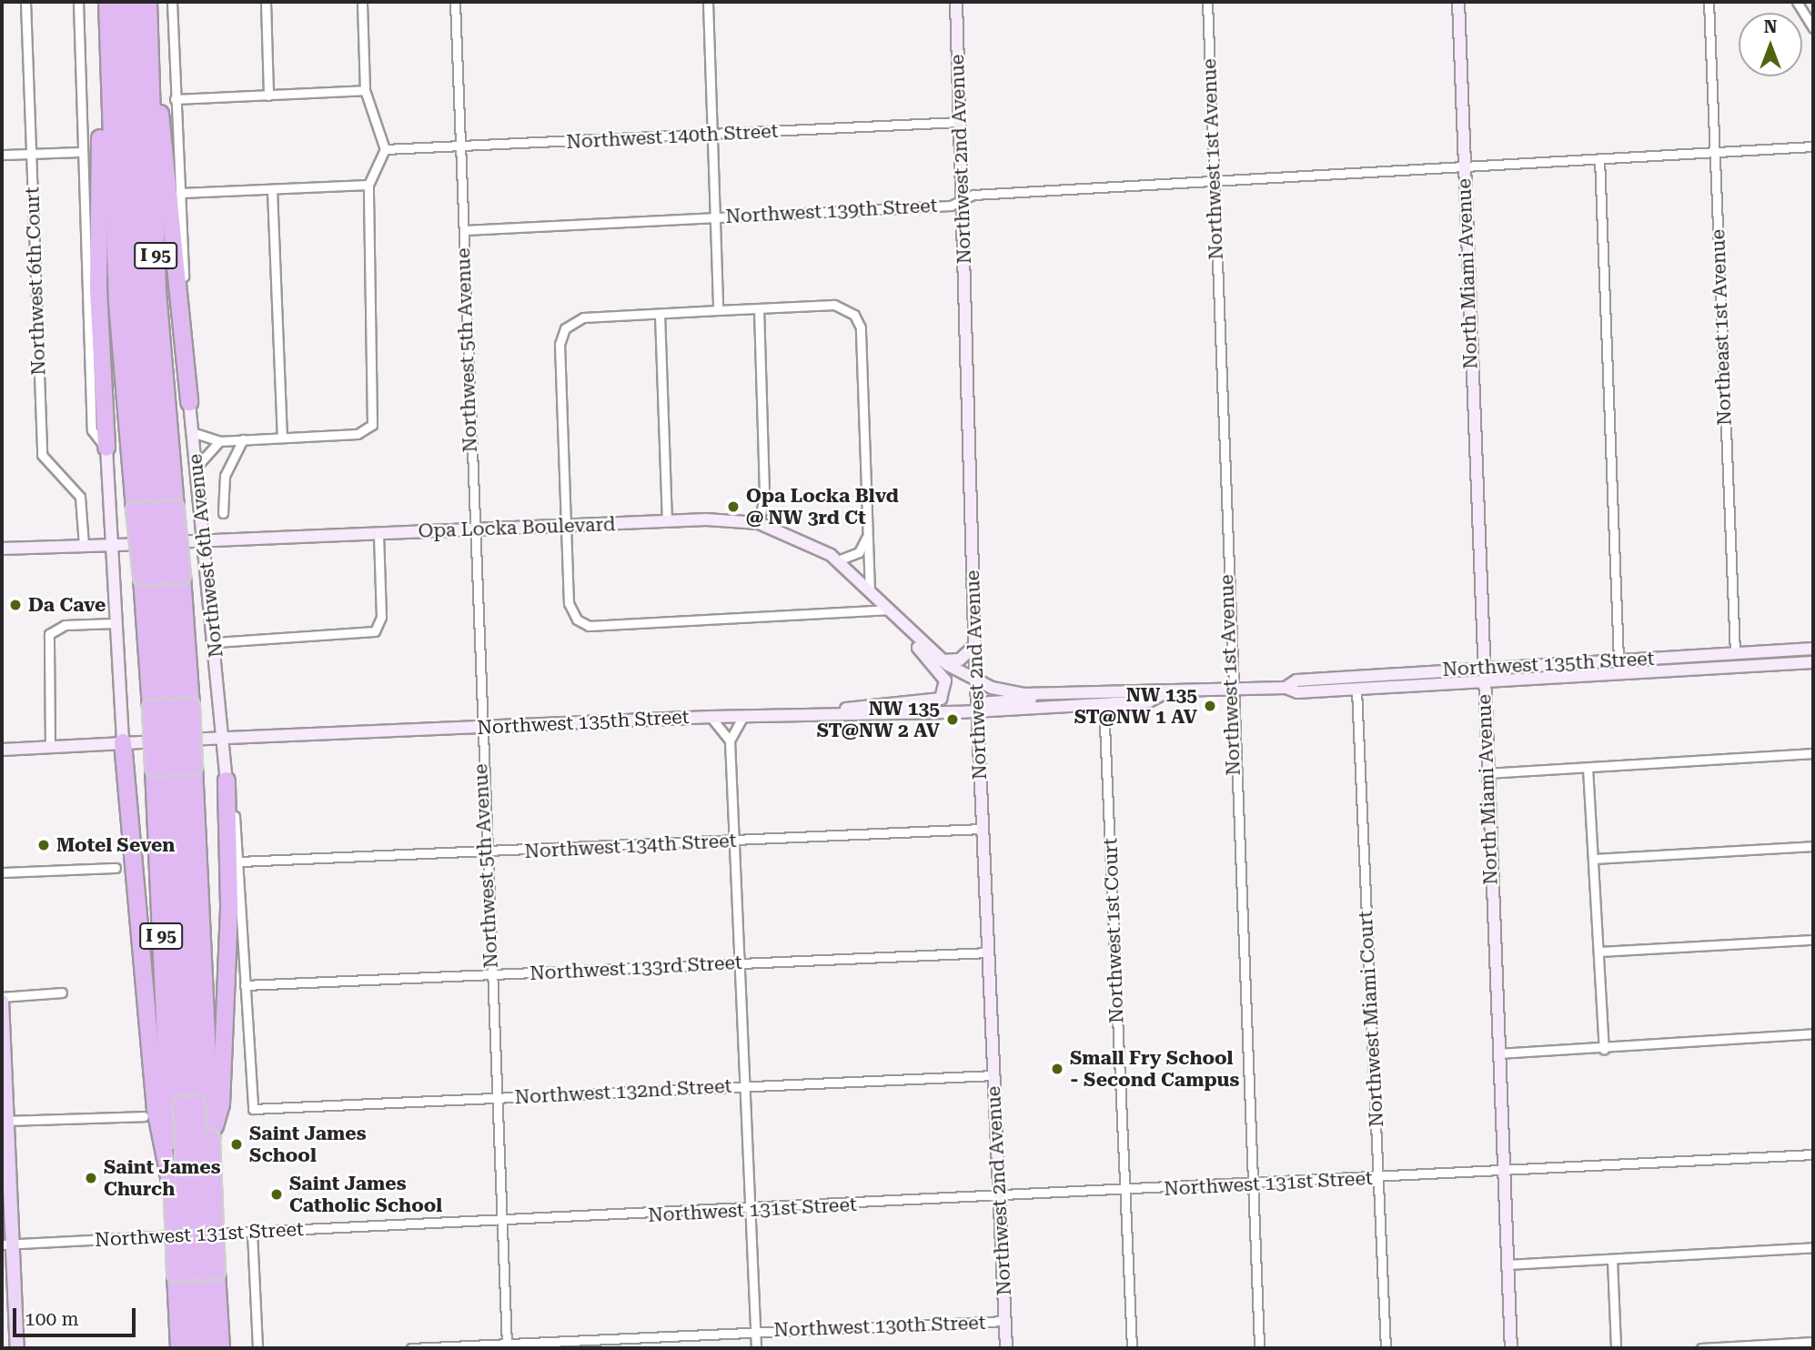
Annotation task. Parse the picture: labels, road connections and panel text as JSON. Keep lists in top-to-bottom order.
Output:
{
  "streets": {
    "highway": ["I 95"],
    "main road": [
      "Northwest 2nd Avenue",
      "North Miami Avenue",
      "Opa Locka Boulevard",
      "Northwest 6th Avenue",
      "Northwest 135th Street"
    ],
    "street": [
      "Northwest 140th Street",
      "Northwest 1st Avenue",
      "Northwest 139th Street",
      "Northwest 6th Court",
      "Northeast 1st Avenue",
      "Northwest 5th Avenue",
      "Northwest 134th Street",
      "Northwest 1st Court",
      "Northwest 133rd Street",
      "Northwest Miami Court",
      "Northwest 132nd Street",
      "Northwest 131st Street",
      "Northwest 130th Street"
    ]
  },
  "crossings": [
    ["Northwest 140th Street", "Northwest 2nd Avenue"],
    ["Northwest 140th Street", "Northwest 5th Avenue"],
    ["Northwest 2nd Avenue", "Northwest 139th Street"],
    ["Northwest 2nd Avenue", "Opa Locka Boulevard"],
    ["Northwest 2nd Avenue", "Northwest 135th Street"],
    ["Northwest 2nd Avenue", "Northwest 134th Street"],
    ["Northwest 2nd Avenue", "Northwest 133rd Street"],
    ["Northwest 2nd Avenue", "Northwest 132nd Street"],
    ["Northwest 2nd Avenue", "Northwest 131st Street"],
    ["Northwest 2nd Avenue", "Northwest 130th Street"],
    ["Northwest 1st Avenue", "Northwest 139th Street"],
    ["Northwest 1st Avenue", "Northwest 135th Street"],
    ["Northwest 1st Avenue", "Northwest 131st Street"],
    ["Northwest 139th Street", "North Miami Avenue"],
    ["Northwest 139th Street", "Northeast 1st Avenue"],
    ["Northwest 139th Street", "Northwest 5th Avenue"],
    ["North Miami Avenue", "Northwest 135th Street"],
    ["North Miami Avenue", "Northwest 131st Street"],
    ["Northwest 6th Court", "Opa Locka Boulevard"],
    ["Northeast 1st Avenue", "Northwest 135th Street"],
    ["Northwest 5th Avenue", "Opa Locka Boulevard"],
    ["Northwest 5th Avenue", "Northwest 135th Street"],
    ["Northwest 5th Avenue", "Northwest 134th Street"],
    ["Northwest 5th Avenue", "Northwest 133rd Street"],
    ["Northwest 5th Avenue", "Northwest 132nd Street"],
    ["Northwest 5th Avenue", "Northwest 131st Street"],
    ["Northwest 5th Avenue", "Northwest 130th Street"],
    ["Opa Locka Boulevard", "Northwest 6th Avenue"],
    ["Opa Locka Boulevard", "Northwest 135th Street"],
    ["Northwest 6th Avenue", "Northwest 135th Street"],
    ["Northwest 6th Avenue", "Northwest 134th Street"],
    ["Northwest 6th Avenue", "Northwest 133rd Street"],
    ["Northwest 6th Avenue", "Northwest 132nd Street"],
    ["Northwest 135th Street", "Northwest 1st Court"],
    ["Northwest 135th Street", "Northwest Miami Court"],
    ["Northwest 1st Court", "Northwest 131st Street"],
    ["Northwest Miami Court", "Northwest 131st Street"]
  ],
  "places": [
    "Opa Locka Blvd @ NW 3rd Ct",
    "Da Cave",
    "NW 135 ST@NW 1 AV",
    "NW 135 ST@NW 2 AV",
    "Motel Seven",
    "Small Fry School - Second Campus",
    "Saint James School",
    "Saint James Church",
    "Saint James Catholic School"
  ],
  "scale_bar": "100 m",
  "north": "top"
}
